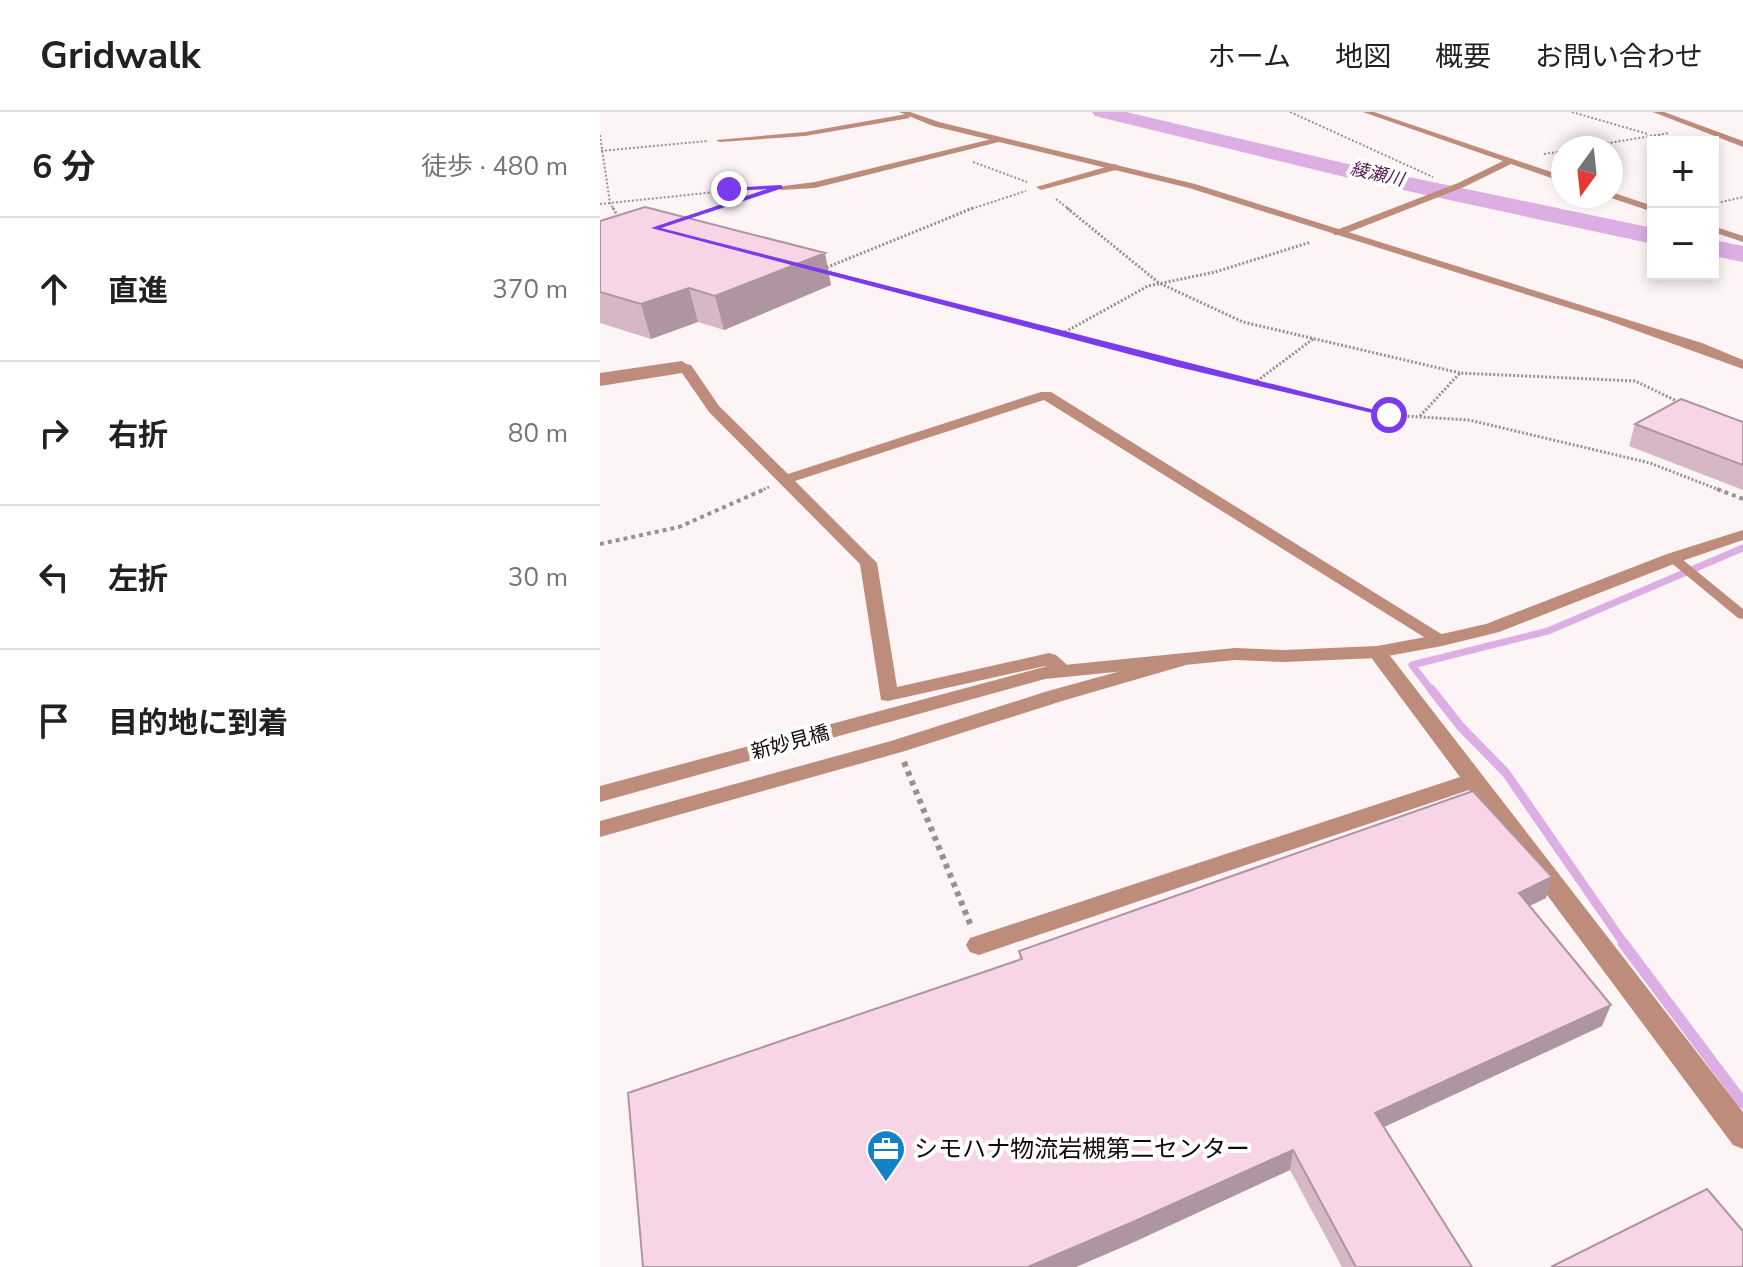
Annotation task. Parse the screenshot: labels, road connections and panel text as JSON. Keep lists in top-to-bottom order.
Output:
{
  "streets": {
    "street": ["新妙見橋"]
  },
  "water": ["綾瀬川"],
  "places": {
    "office": ["シモハナ物流岩槻第二センター"]
  },
  "north": "bottom",
  "page": {
    "header": "Gridwalk",
    "nav": [
      "ホーム",
      "地図",
      "概要",
      "お問い合わせ"
    ],
    "heading": ["6 分", "徒歩 · 480 m"],
    "map_buttons": ["+", "−"],
    "list": [
      ["直進", "370 m"],
      ["右折", "80 m"],
      ["左折", "30 m"],
      "目的地に到着"
    ]
  }
}
